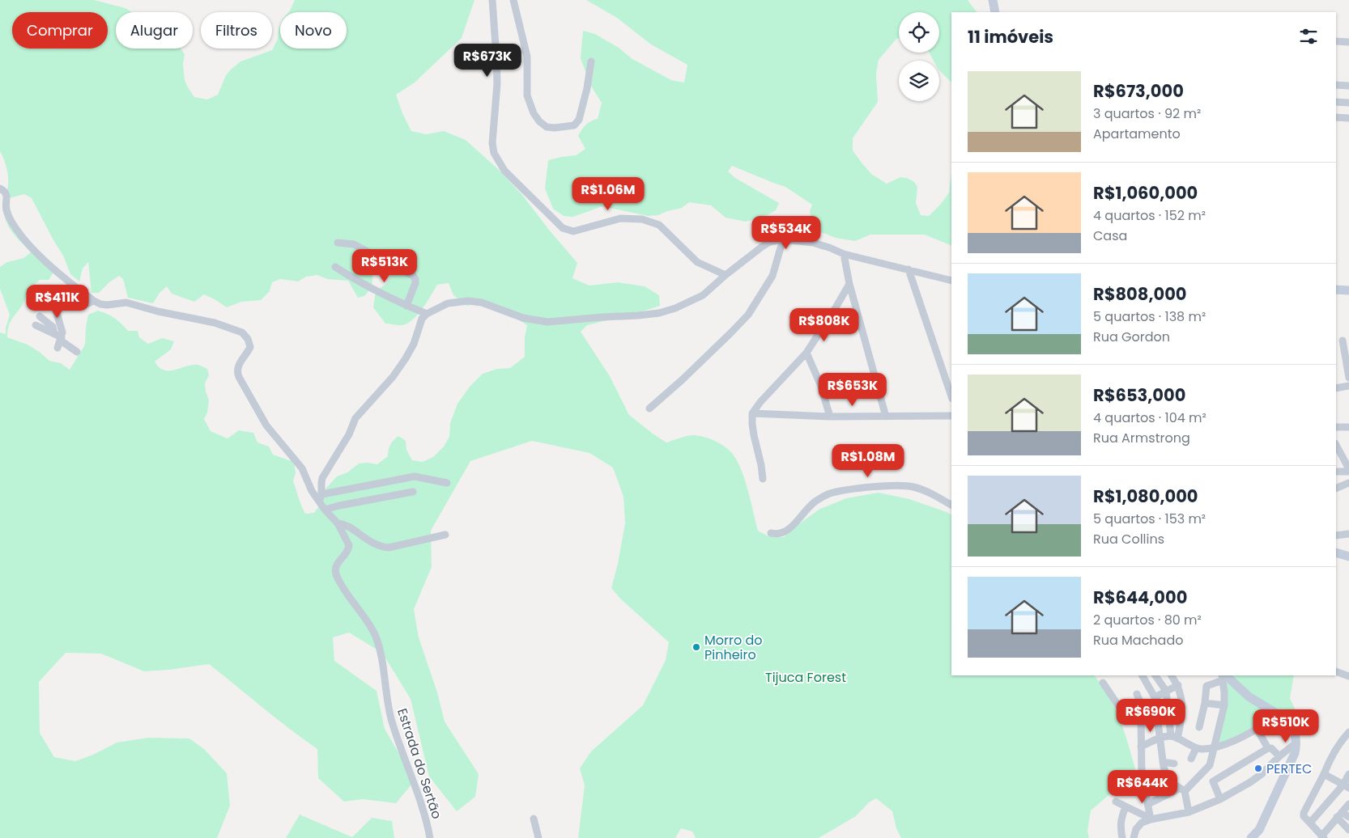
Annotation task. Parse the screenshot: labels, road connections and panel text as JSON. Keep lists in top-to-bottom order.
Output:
{
  "streets": {
    "street": ["Estrada do Sertão"]
  },
  "parks": ["Tijuca Forest"],
  "places": ["Morro do Pinheiro", "PERTEC"],
  "page": {
    "chip": [
      "Comprar",
      "Alugar",
      "Filtros",
      "Novo"
    ],
    "heading": "11 imóveis",
    "price": [
      "R$673K",
      "R$1.06M",
      "R$534K",
      "R$513K",
      "R$411K",
      "R$808K",
      "R$653K",
      "R$1.08M",
      "R$690K",
      "R$510K",
      "R$644K"
    ],
    "list": [
      {
        "name": "R$673,000",
        "note": "3 quartos · 92 m² · Apartamento"
      },
      {
        "name": "R$1,060,000",
        "note": "4 quartos · 152 m² · Casa"
      },
      {
        "name": "R$808,000",
        "note": "5 quartos · 138 m² · Rua Gordon"
      },
      {
        "name": "R$653,000",
        "note": "4 quartos · 104 m² · Rua Armstrong"
      },
      {
        "name": "R$1,080,000",
        "note": "5 quartos · 153 m² · Rua Collins"
      },
      {
        "name": "R$644,000",
        "note": "2 quartos · 80 m² · Rua Machado"
      }
    ]
  }
}
